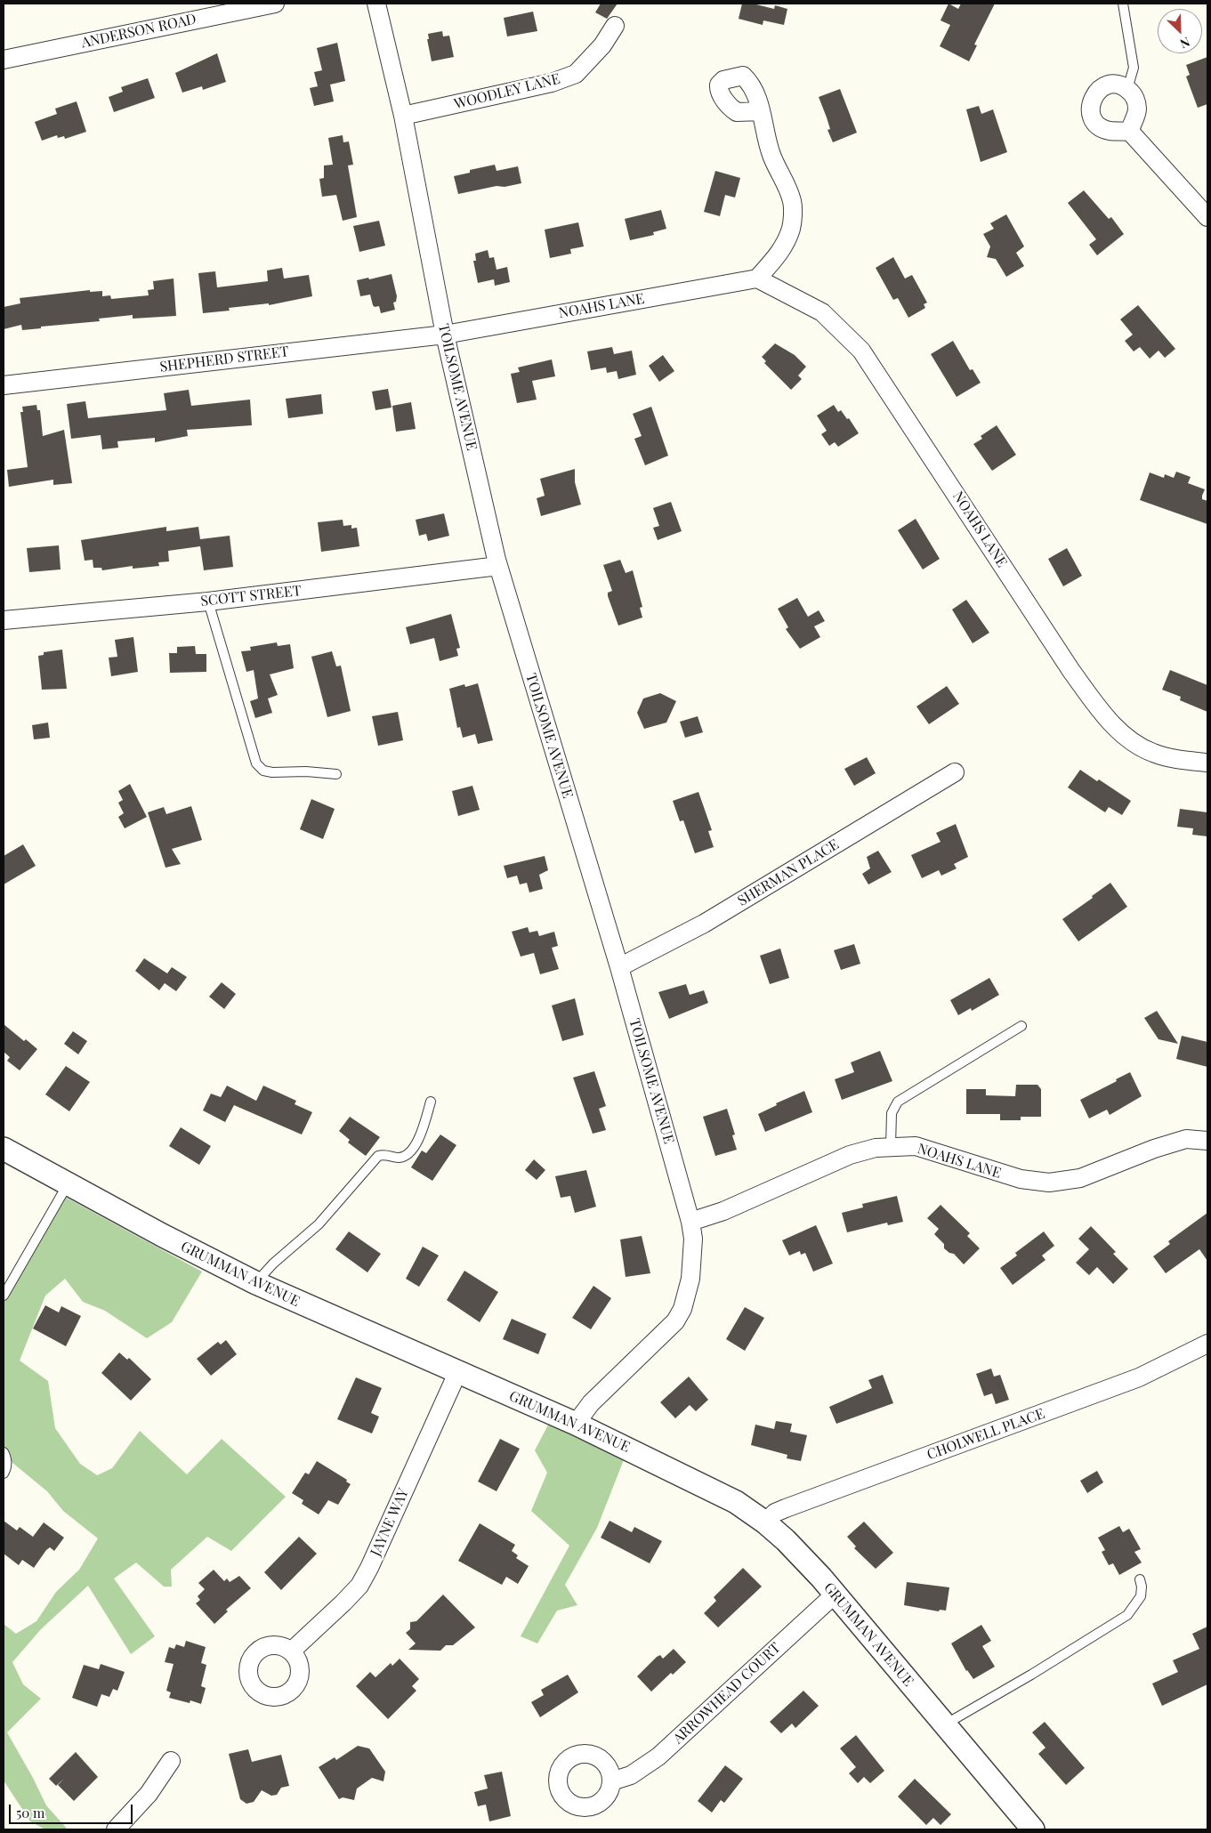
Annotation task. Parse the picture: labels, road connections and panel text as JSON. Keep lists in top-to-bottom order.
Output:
{
  "streets": {
    "street": [
      "ANDERSON ROAD",
      "WOODLEY LANE",
      "NOAHS LANE",
      "SHEPHERD STREET",
      "TOILSOME AVENUE",
      "SCOTT STREET",
      "SHERMAN PLACE",
      "GRUMMAN AVENUE",
      "CHOLWELL PLACE",
      "JAYNE WAY",
      "ARROWHEAD COURT"
    ]
  },
  "crossings": [
    ["WOODLEY LANE", "TOILSOME AVENUE"],
    ["NOAHS LANE", "SHEPHERD STREET"],
    ["NOAHS LANE", "TOILSOME AVENUE"],
    ["SHEPHERD STREET", "TOILSOME AVENUE"],
    ["TOILSOME AVENUE", "SCOTT STREET"],
    ["TOILSOME AVENUE", "SHERMAN PLACE"],
    ["TOILSOME AVENUE", "GRUMMAN AVENUE"],
    ["GRUMMAN AVENUE", "CHOLWELL PLACE"],
    ["GRUMMAN AVENUE", "JAYNE WAY"],
    ["GRUMMAN AVENUE", "ARROWHEAD COURT"]
  ],
  "scale_bar": "50 m",
  "north": "bottom right"
}
